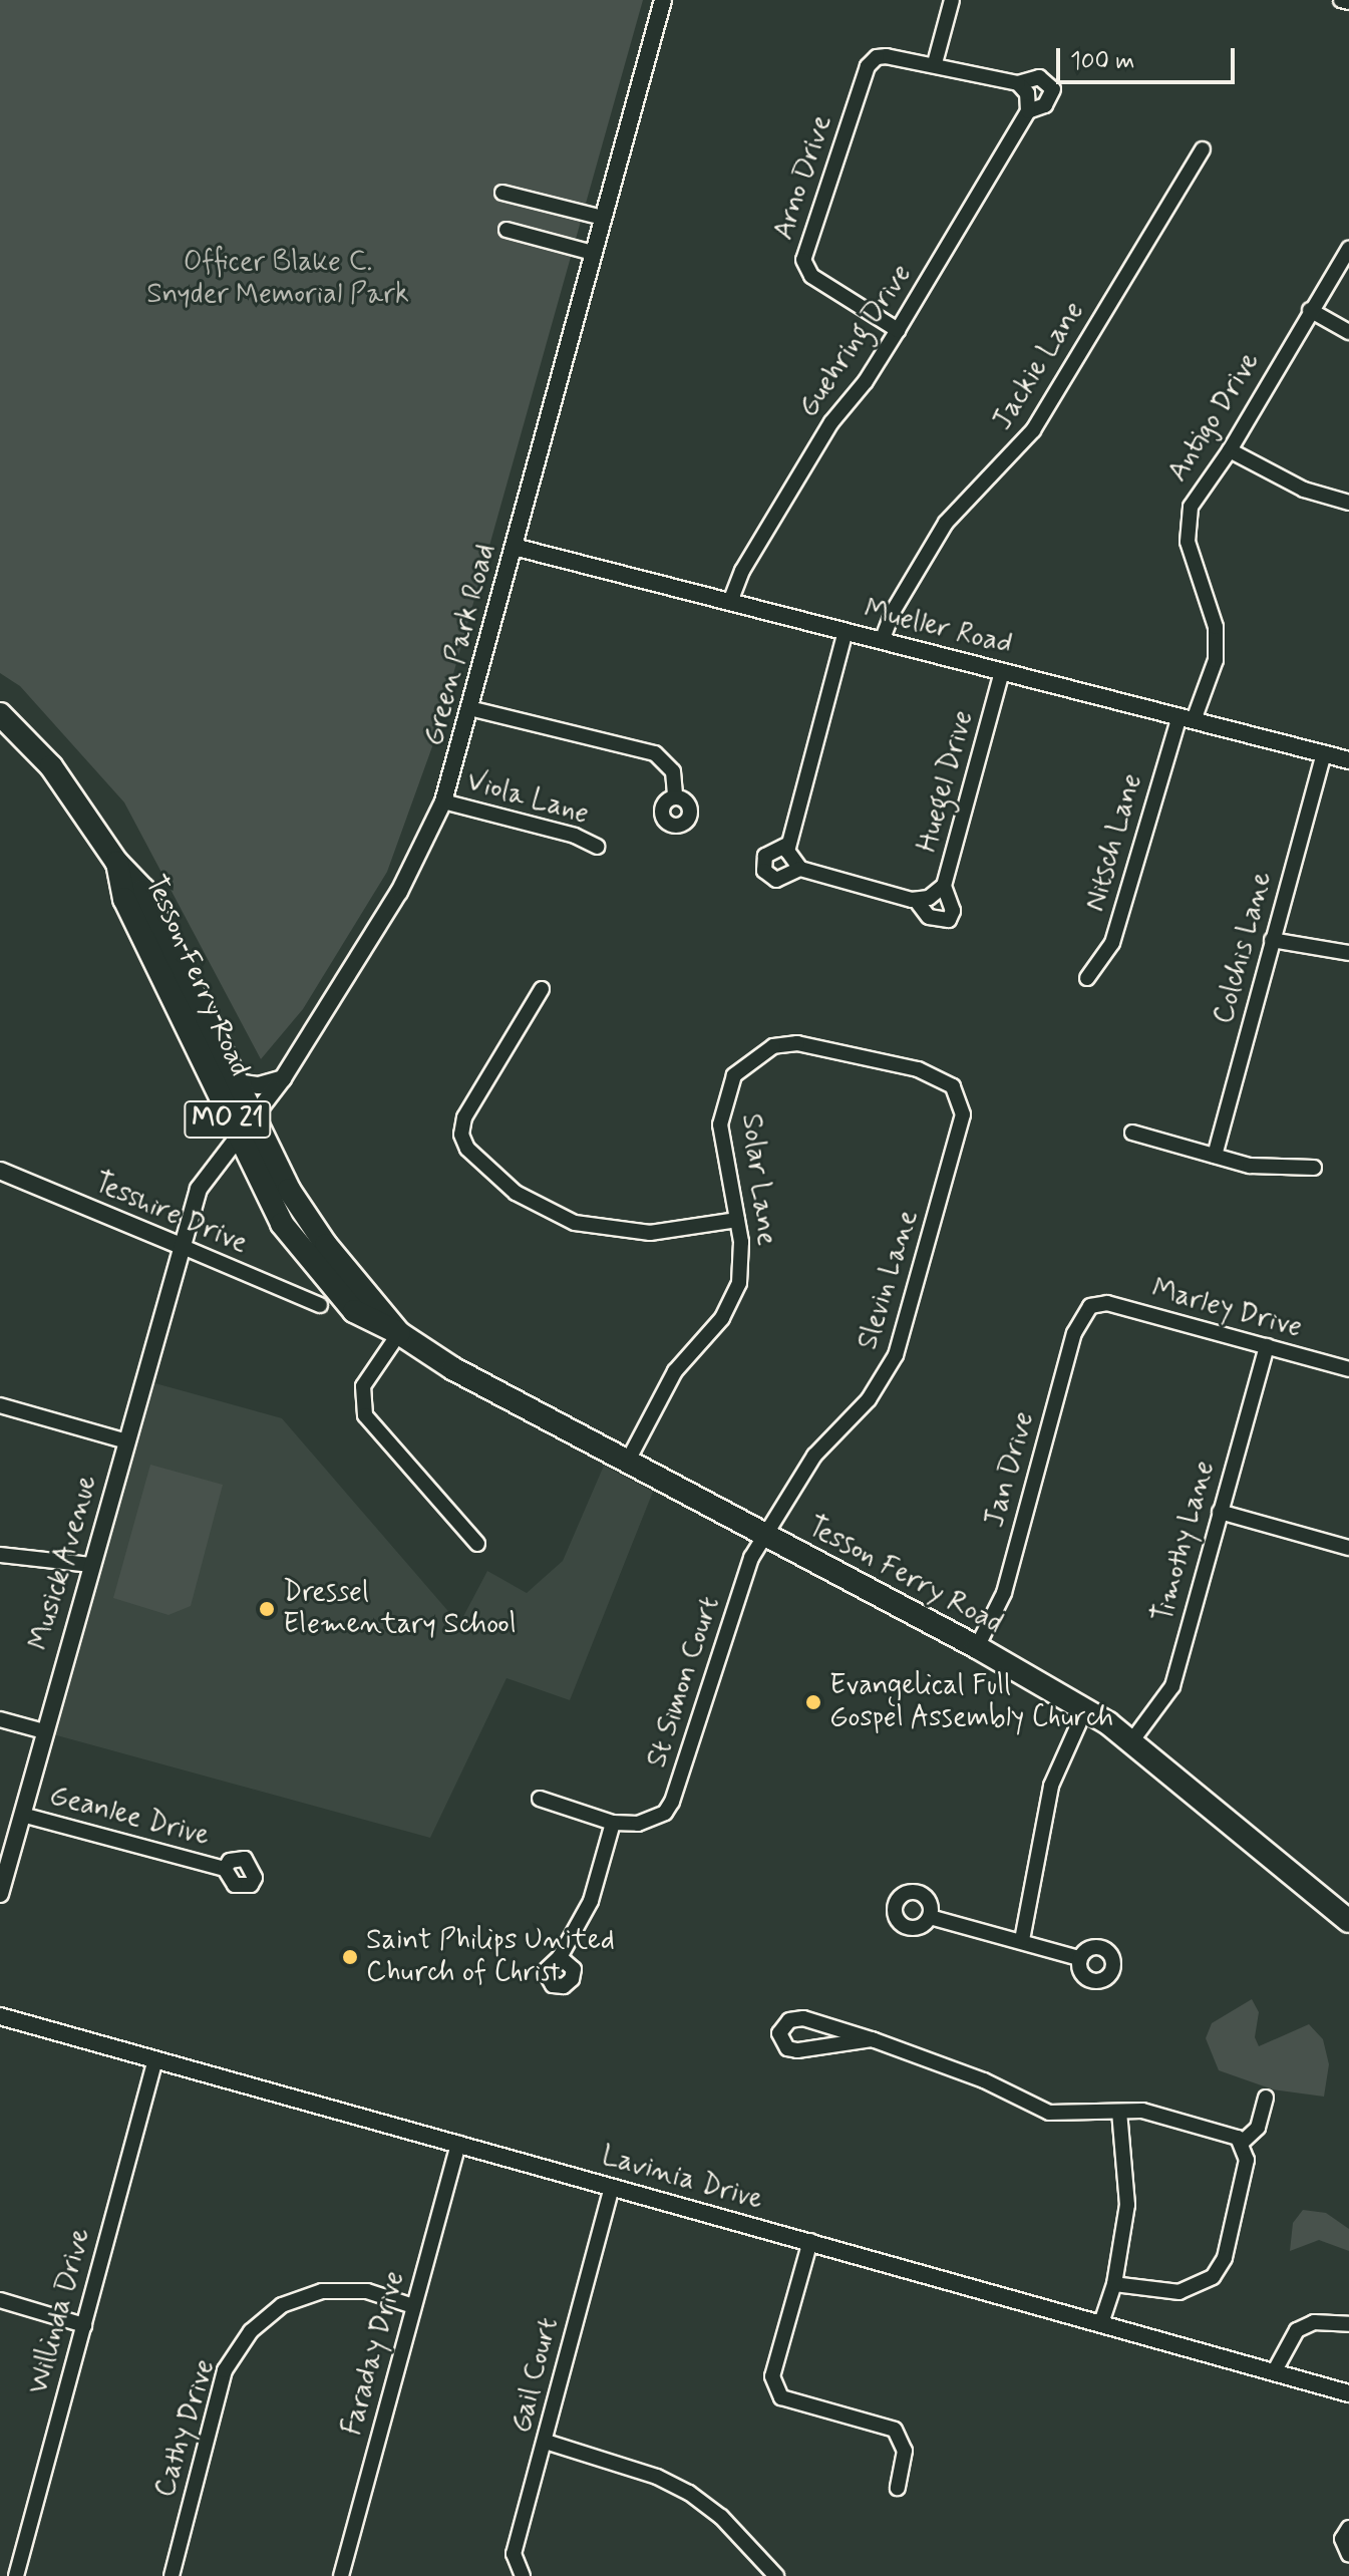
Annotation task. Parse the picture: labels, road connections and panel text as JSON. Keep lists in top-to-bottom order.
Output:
{
  "streets": {
    "main road": ["Tesson Ferry Road", "MO 21"],
    "street": [
      "Arno Drive",
      "Guehring Drive",
      "Jackie Lane",
      "Antigo Drive",
      "Mueller Road",
      "Green Park Road",
      "Huegel Drive",
      "Viola Lane",
      "Nitsch Lane",
      "Colchis Lane",
      "Solar Lane",
      "Tesshire Drive",
      "Slevin Lane",
      "Marley Drive",
      "Jan Drive",
      "Timothy Lane",
      "Musick Avenue",
      "St Simon Court",
      "Geanlee Drive",
      "Lavinia Drive",
      "Willinda Drive",
      "Faraday Drive",
      "Gail Court",
      "Cathy Drive"
    ]
  },
  "crossings": [
    ["Arno Drive", "Guehring Drive"],
    ["Guehring Drive", "Mueller Road"],
    ["Jackie Lane", "Mueller Road"],
    ["Antigo Drive", "Mueller Road"],
    ["Antigo Drive", "Nitsch Lane"],
    ["Mueller Road", "Green Park Road"],
    ["Mueller Road", "Huegel Drive"],
    ["Mueller Road", "Nitsch Lane"],
    ["Mueller Road", "Colchis Lane"],
    ["Green Park Road", "Viola Lane"],
    ["Green Park Road", "Tesson Ferry Road"],
    ["Green Park Road", "Tesshire Drive"],
    ["Green Park Road", "Musick Avenue"],
    ["Tesson Ferry Road", "Solar Lane"],
    ["Tesson Ferry Road", "Slevin Lane"],
    ["Tesson Ferry Road", "Jan Drive"],
    ["Tesson Ferry Road", "Timothy Lane"],
    ["Tesson Ferry Road", "St Simon Court"],
    ["Solar Lane", "Slevin Lane"],
    ["Tesshire Drive", "Musick Avenue"],
    ["Slevin Lane", "St Simon Court"],
    ["Marley Drive", "Jan Drive"],
    ["Marley Drive", "Timothy Lane"],
    ["Musick Avenue", "Geanlee Drive"],
    ["Lavinia Drive", "Willinda Drive"],
    ["Lavinia Drive", "Faraday Drive"],
    ["Lavinia Drive", "Gail Court"],
    ["Faraday Drive", "Cathy Drive"]
  ],
  "parks": ["Officer Blake C. Snyder Memorial Park"],
  "places": ["Dressel Elementary School", "Evangelical Full Gospel Assembly Church", "Saint Philips United Church of Christ"],
  "scale_bar": "100 m"
}
